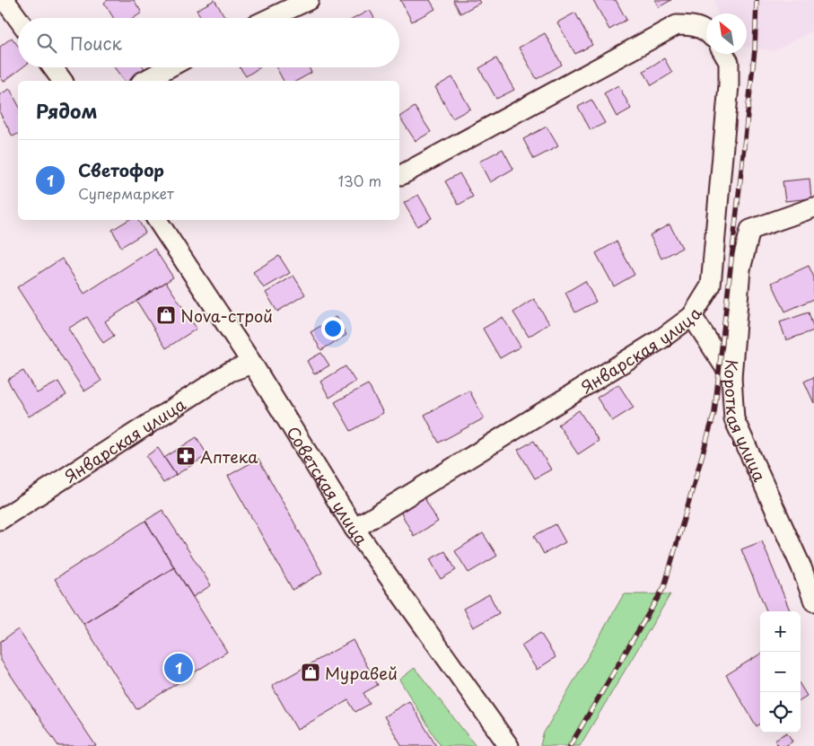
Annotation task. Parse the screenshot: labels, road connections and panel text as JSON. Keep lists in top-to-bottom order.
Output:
{
  "streets": {
    "street": ["Январская улица", "Короткая улица", "Советская улица"]
  },
  "crossings": [
    ["Январская улица", "Советская улица"]
  ],
  "places": {
    "shop": ["Nova-строй", "Муравей"],
    "pharmacy": ["Аптека"]
  },
  "north": "top left",
  "page": {
    "search": "Поиск",
    "heading": "Рядом",
    "list": [
      {
        "mark": "1",
        "name": "Светофор",
        "note": "Супермаркет",
        "value": "130 m"
      }
    ],
    "map_buttons": ["+", "−"],
    "pins": "1"
  }
}
